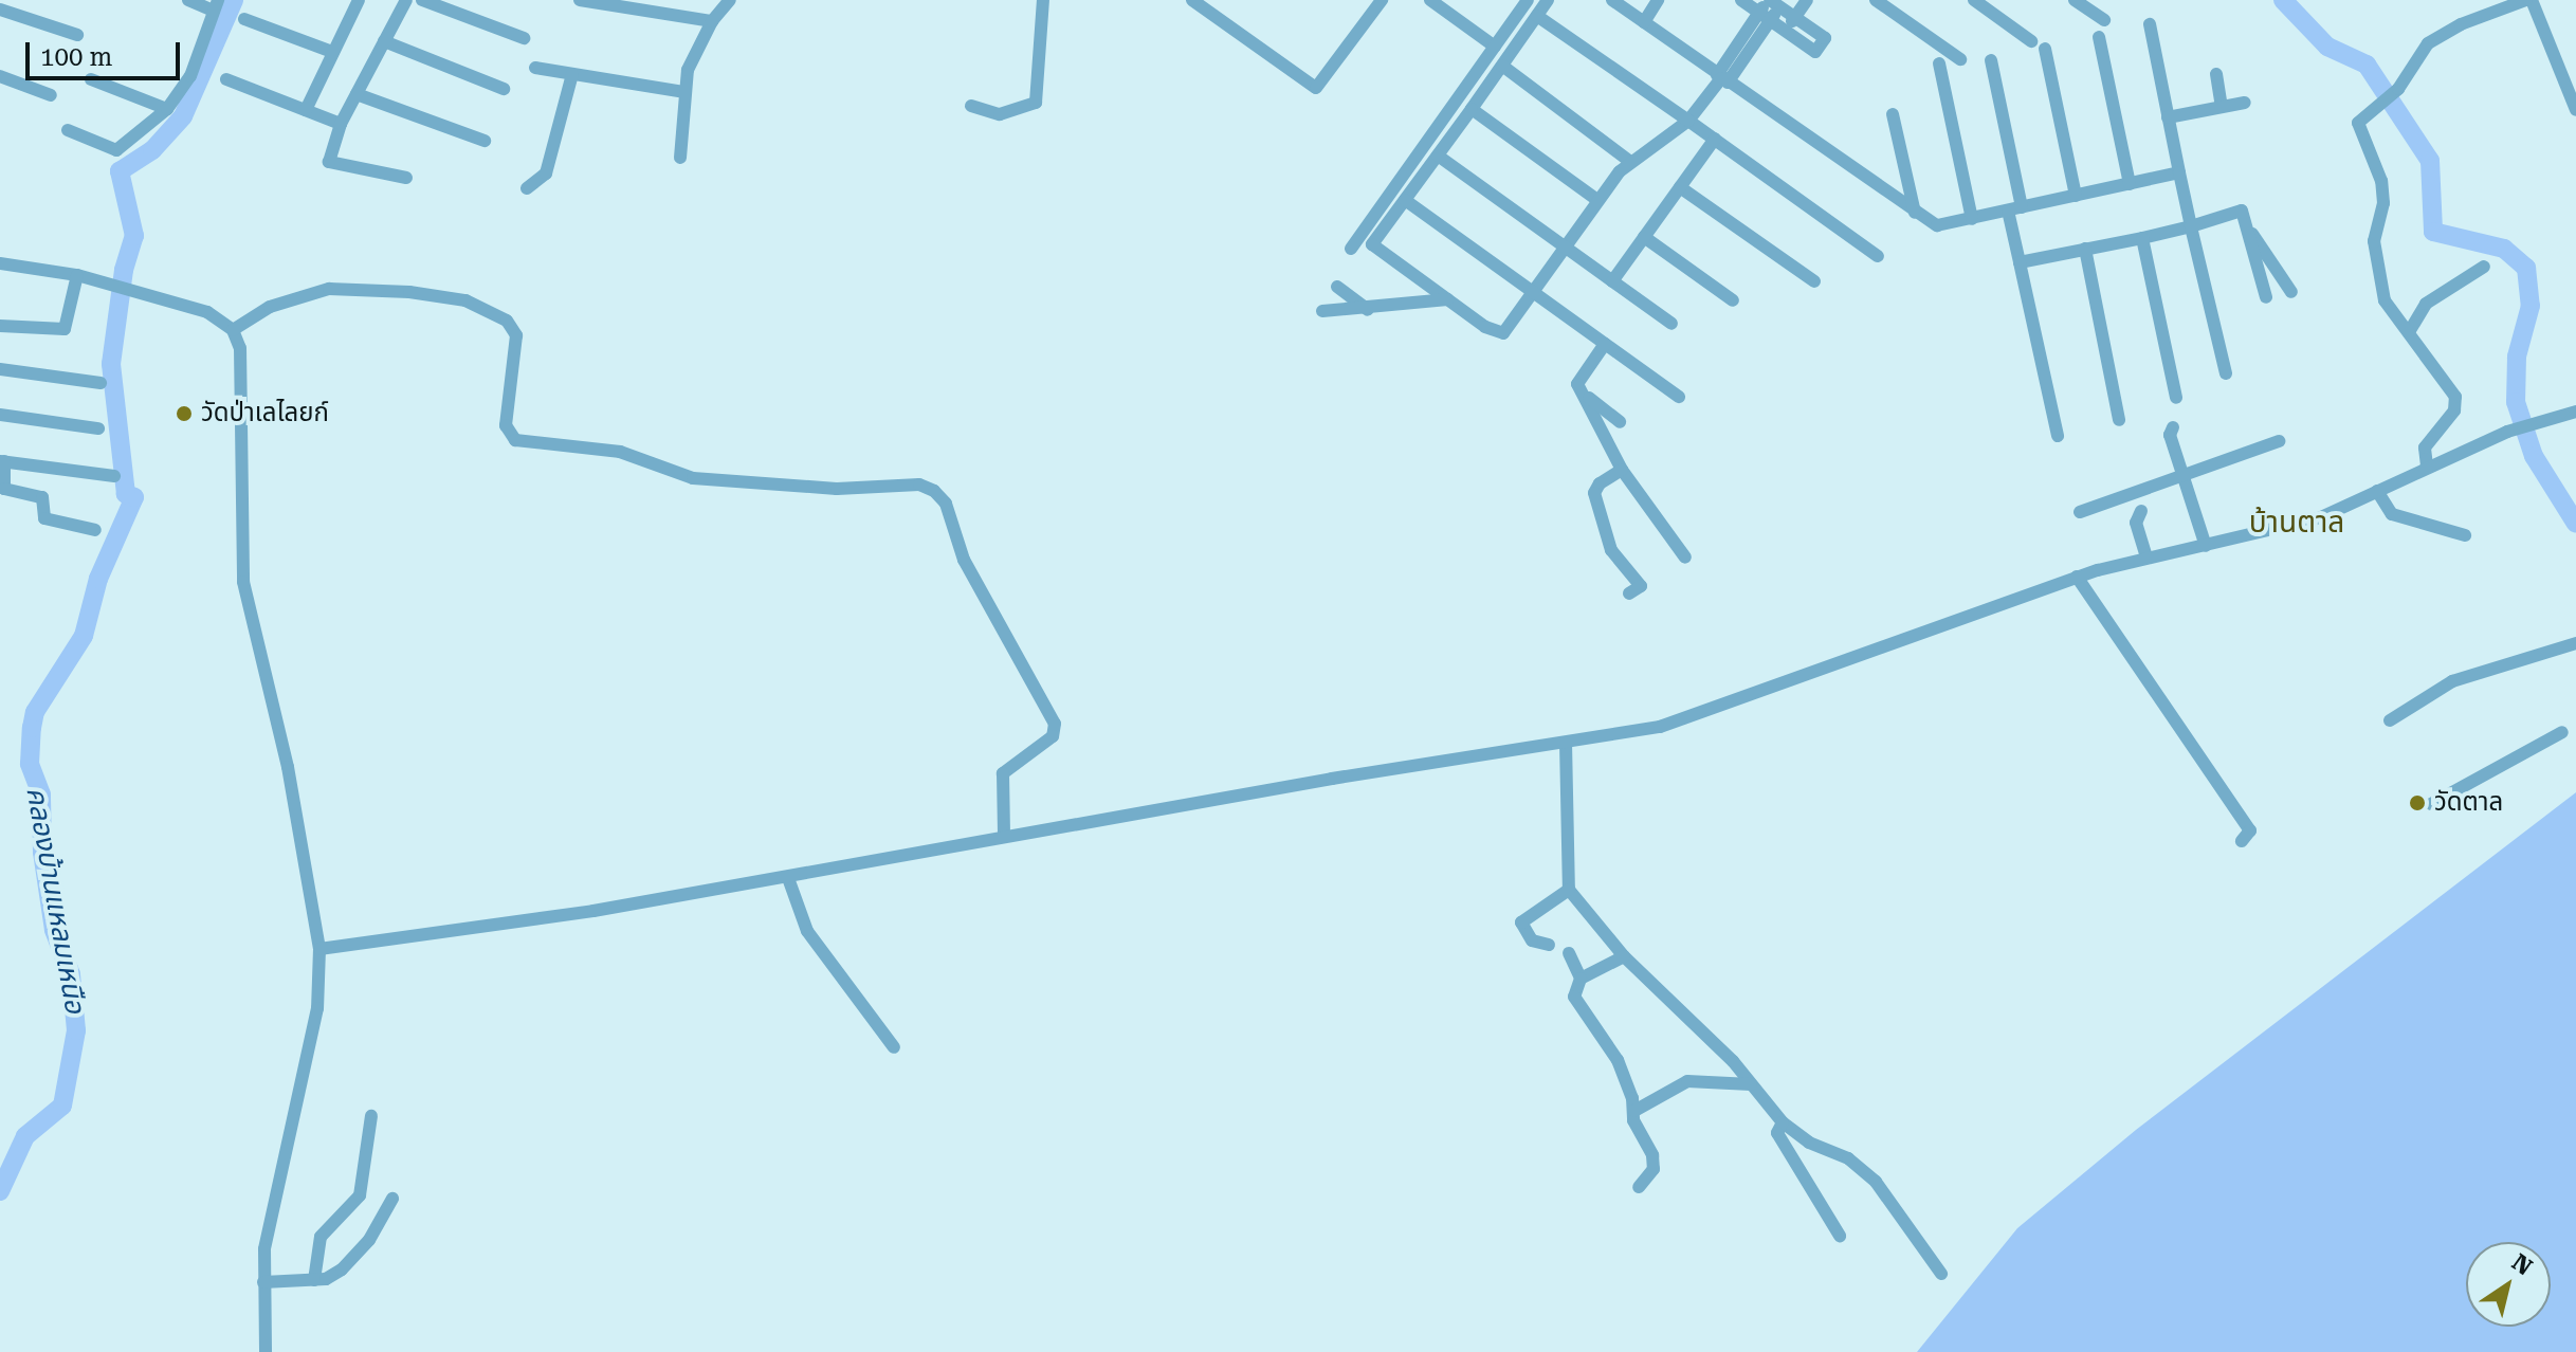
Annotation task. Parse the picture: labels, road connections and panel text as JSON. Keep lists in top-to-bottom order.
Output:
{
  "districts": ["บ้านตาล"],
  "water": ["คลองบ้านแหลมเหนือ"],
  "places": ["วัดป่าเลไลยก์", "วัดตาล"],
  "scale_bar": "100 m",
  "north": "top right"
}
